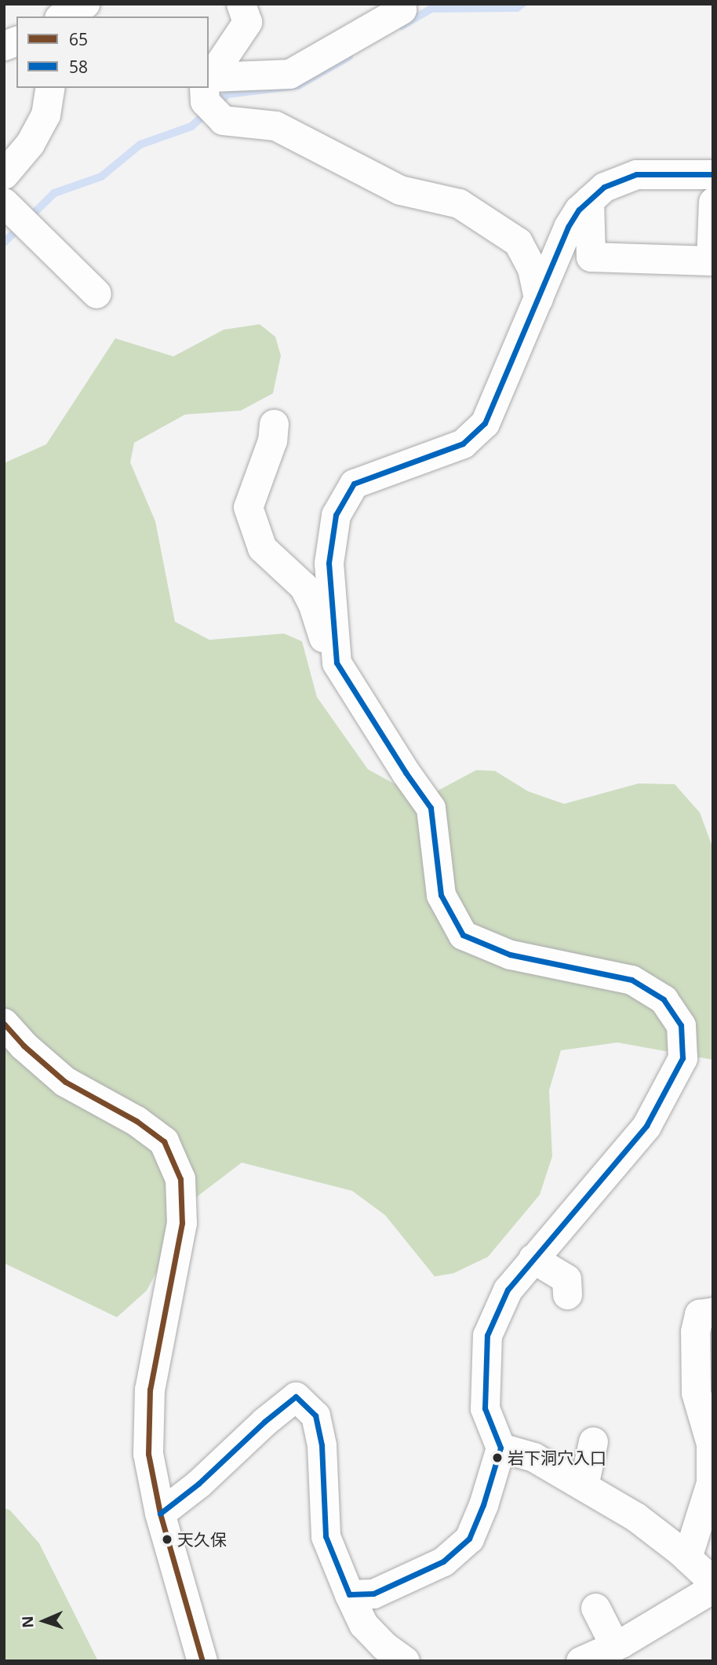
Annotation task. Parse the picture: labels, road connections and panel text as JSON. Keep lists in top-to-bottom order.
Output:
{
  "places": ["岩下洞穴入口", "天久保"],
  "lines": ["transit line 58", "transit line 65"],
  "legend": ["65", "58"],
  "north": "left"
}
